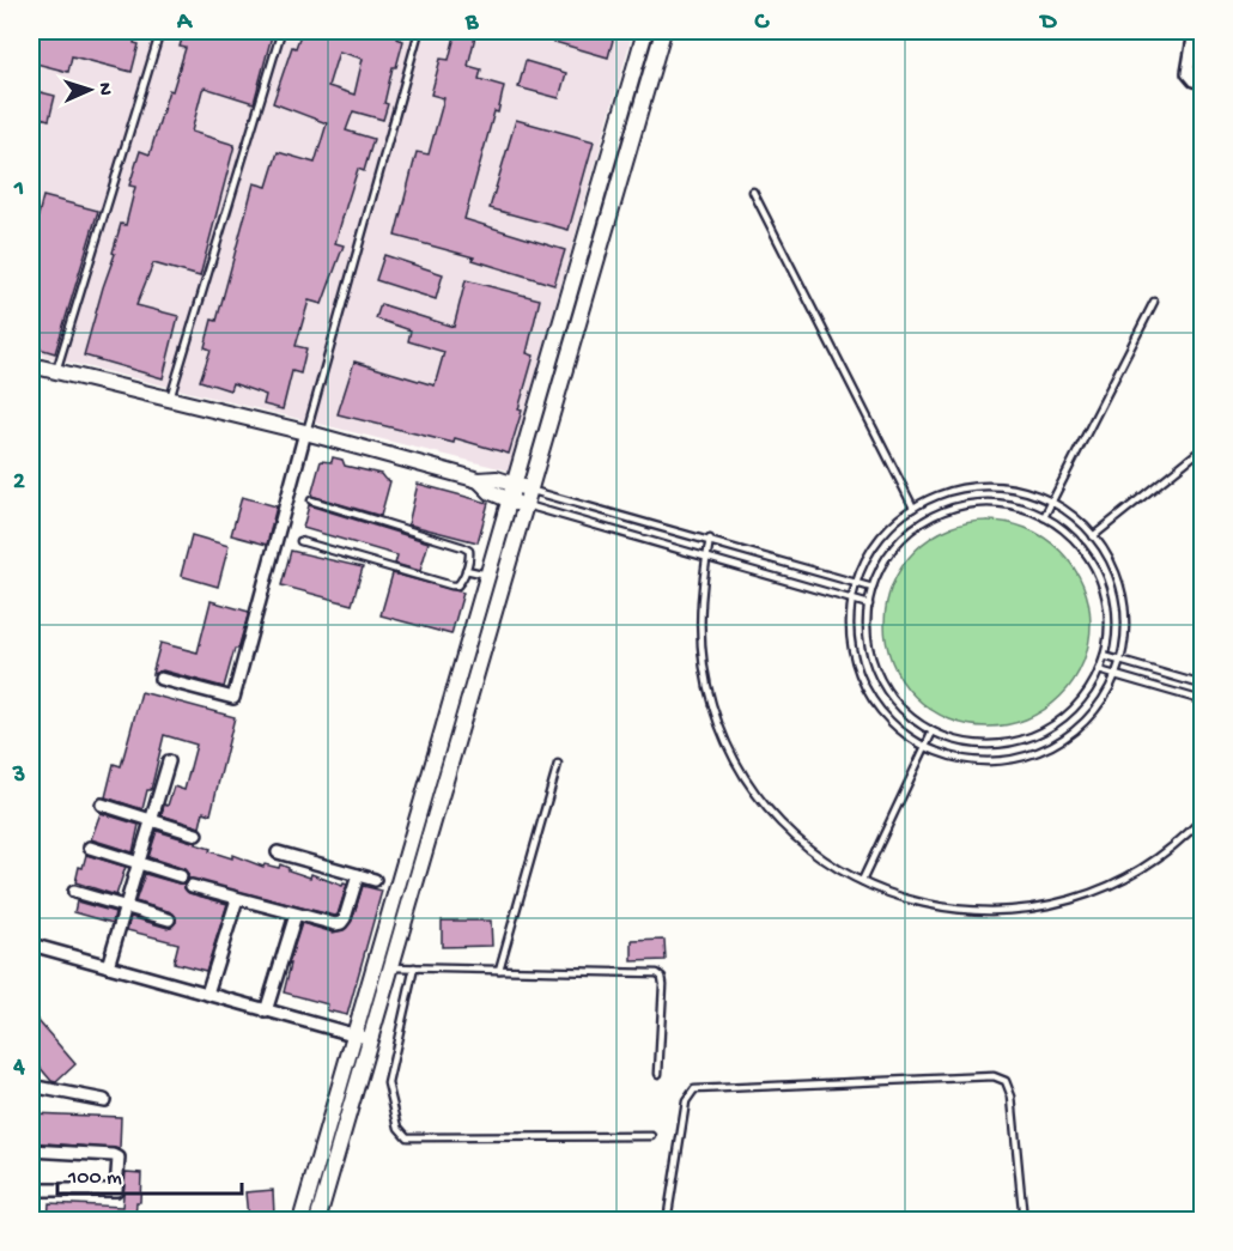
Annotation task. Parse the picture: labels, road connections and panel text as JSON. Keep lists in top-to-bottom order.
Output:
{
  "scale_bar": "100 m",
  "north": "right",
  "grid": {
    "columns": [
      "A",
      "B",
      "C",
      "D"
    ],
    "rows": [
      "1",
      "2",
      "3",
      "4"
    ]
  }
}
